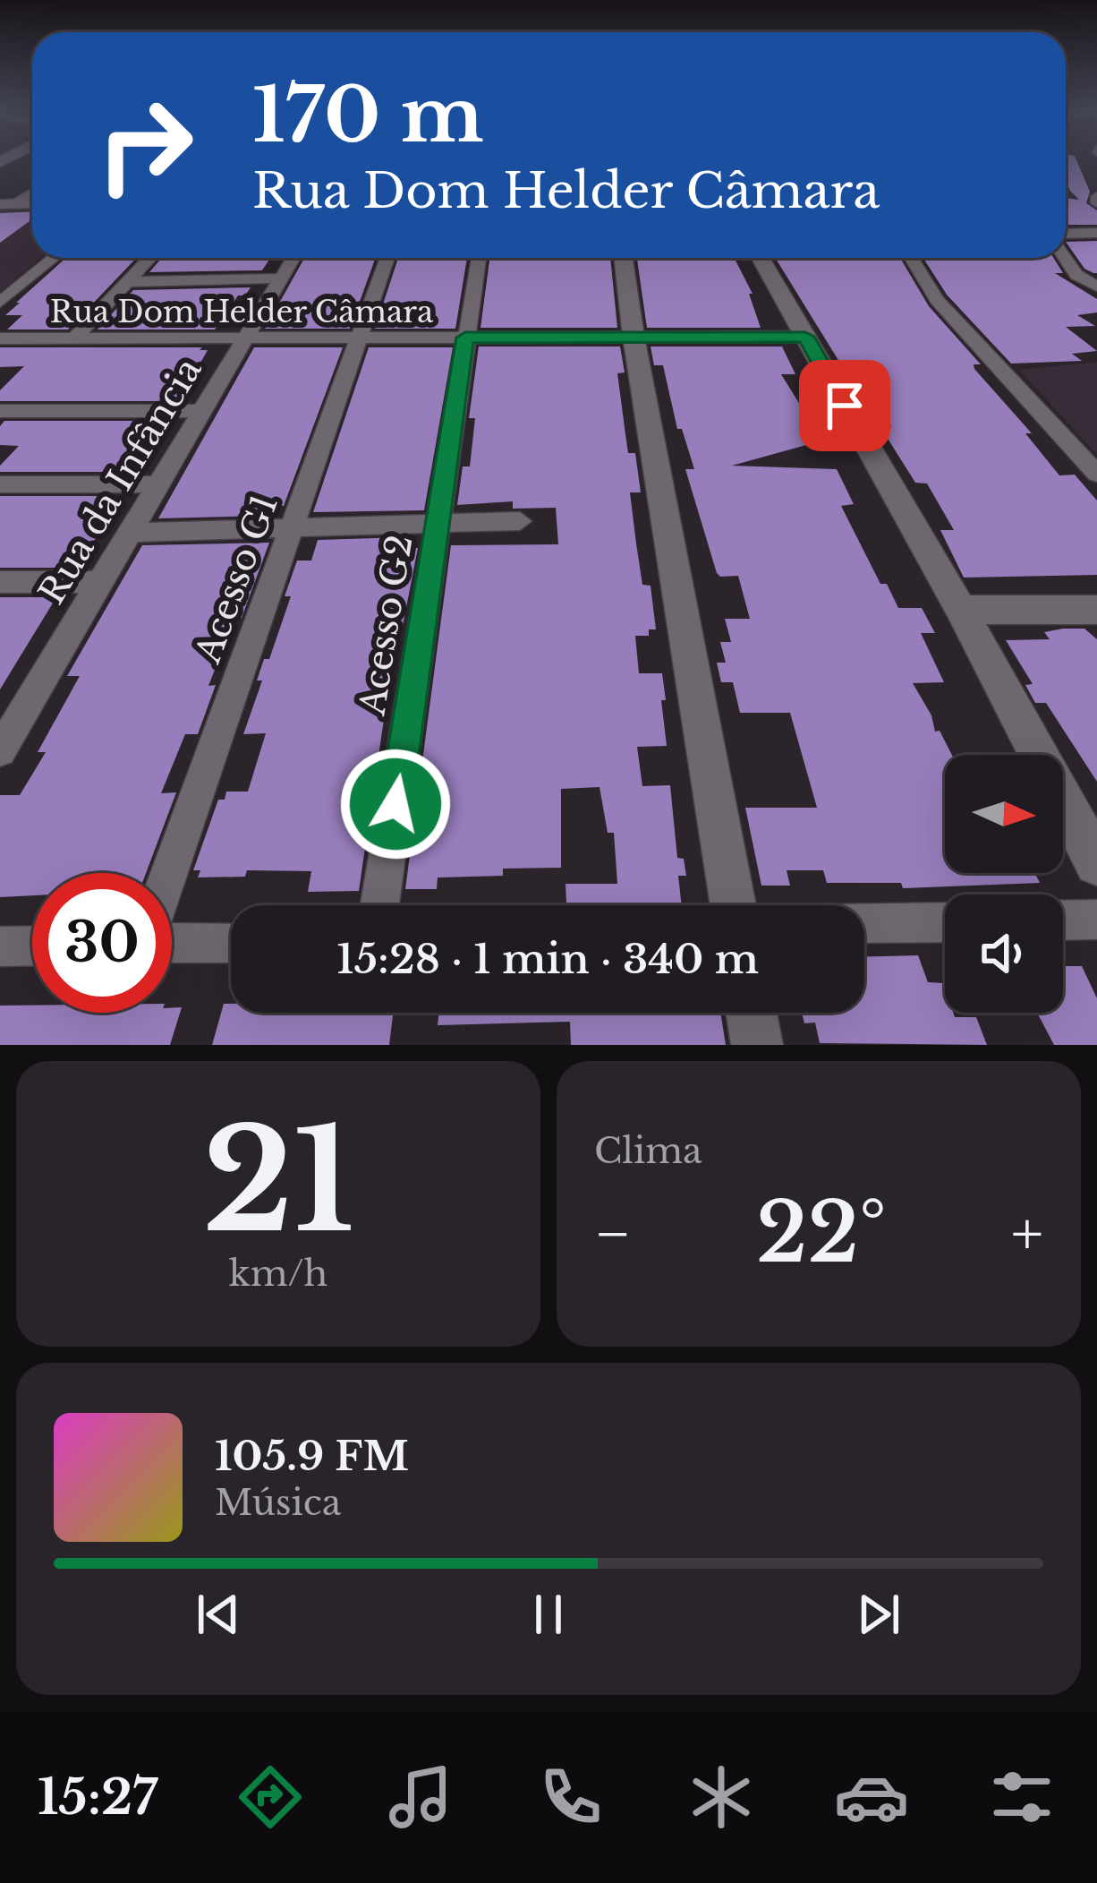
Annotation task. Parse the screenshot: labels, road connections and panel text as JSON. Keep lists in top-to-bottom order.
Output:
{
  "streets": {
    "street": [
      "Rua Dom Helder Câmara",
      "Rua da Infância",
      "Acesso G1",
      "Acesso G2"
    ]
  },
  "crossings": [
    ["Rua Dom Helder Câmara", "Rua da Infância"],
    ["Rua Dom Helder Câmara", "Acesso G1"],
    ["Rua Dom Helder Câmara", "Acesso G2"]
  ],
  "north": "right",
  "page": {
    "turn": ["170 m", "Rua Dom Helder Câmara"],
    "limit": "30",
    "trip": "15:28 · 1 min · 340 m",
    "tile": [
      ["21", "km/h"],
      "Clima"
    ],
    "heat": ["−", "22°", "+"],
    "song": ["105.9 FM", "Música"],
    "tabs": "15:27"
  }
}
